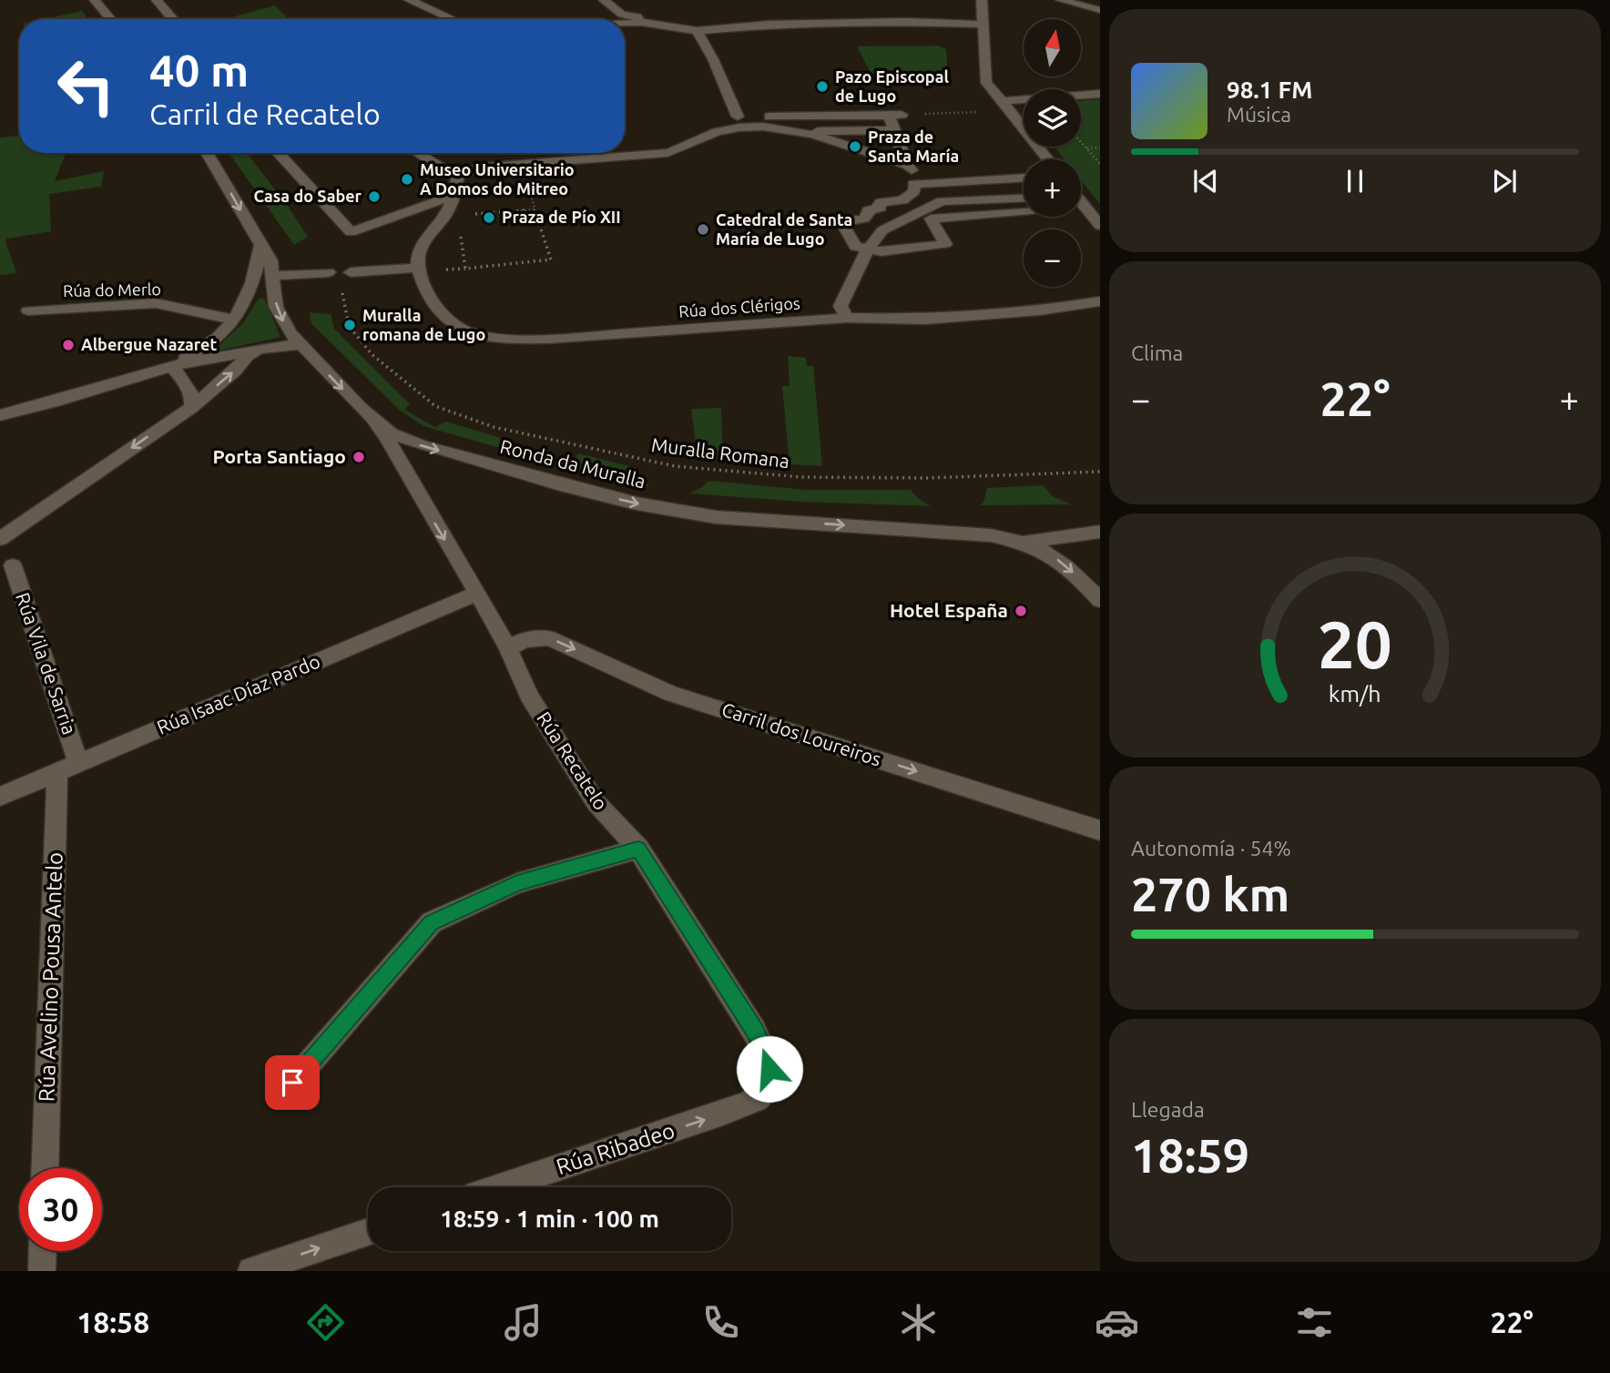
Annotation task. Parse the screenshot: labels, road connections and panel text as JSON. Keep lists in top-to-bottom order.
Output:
{
  "streets": {
    "street": [
      "Rúa do Merlo",
      "Rúa dos Clérigos",
      "Ronda da Muralla",
      "Rúa Vila de Sarria",
      "Rúa Isaac Díaz Pardo",
      "Carril dos Loureiros",
      "Rúa Recatelo",
      "Rúa Avelino Pousa Antelo",
      "Rúa Ribadeo"
    ],
    "path": ["Muralla Romana"]
  },
  "crossings": [
    ["Ronda da Muralla", "Rúa Recatelo"],
    ["Rúa Vila de Sarria", "Rúa Isaac Díaz Pardo"],
    ["Rúa Vila de Sarria", "Rúa Avelino Pousa Antelo"],
    ["Rúa Isaac Díaz Pardo", "Rúa Recatelo"],
    ["Rúa Isaac Díaz Pardo", "Rúa Avelino Pousa Antelo"],
    ["Carril dos Loureiros", "Rúa Recatelo"],
    ["Rúa Recatelo", "Rúa Ribadeo"]
  ],
  "one_way": ["Ronda da Muralla", "Carril dos Loureiros", "Rúa Ribadeo"],
  "places": [
    "Pazo Episcopal de Lugo",
    "Praza de Santa María",
    "Museo Universitario A Domos do Mitreo",
    "Casa do Saber",
    "Praza de Pío XII",
    "Catedral de Santa María de Lugo",
    "Muralla romana de Lugo",
    "Albergue Nazaret",
    "Porta Santiago",
    "Hotel España"
  ],
  "north": "top",
  "page": {
    "map_buttons": ["+", "−"],
    "turn": ["40 m", "Carril de Recatelo"],
    "song": ["98.1 FM", "Música"],
    "tile": [
      "Clima",
      ["Autonomía · 54%", "270 km"],
      ["Llegada", "18:59"]
    ],
    "heat": ["−", "22°", "+"],
    "limit": "30",
    "trip": "18:59 · 1 min · 100 m",
    "tabs": ["18:58", "22°"],
    "gauge": ["20", "km/h"]
  }
}
